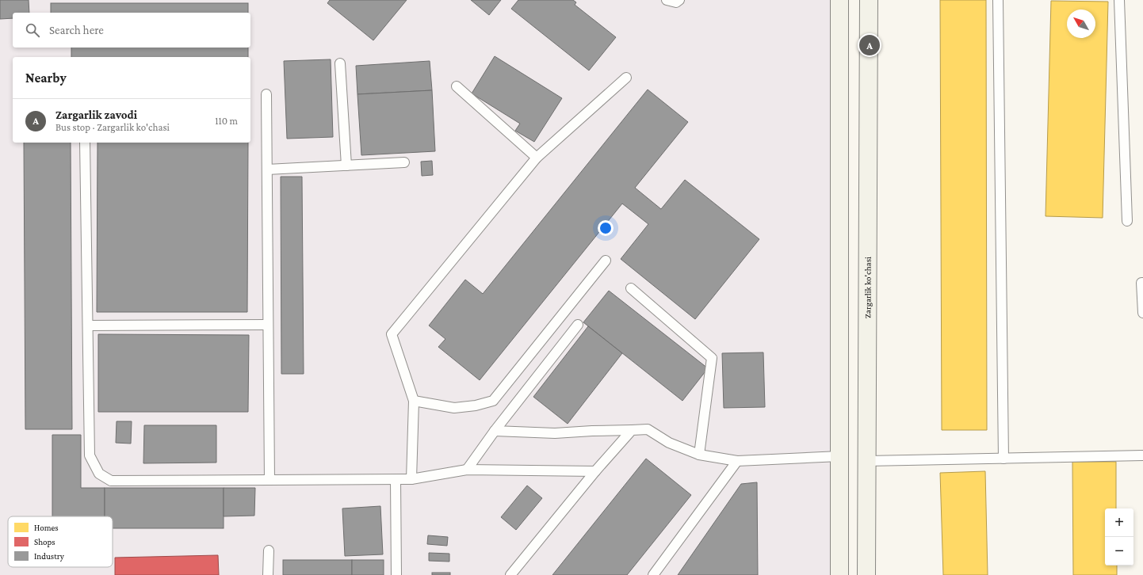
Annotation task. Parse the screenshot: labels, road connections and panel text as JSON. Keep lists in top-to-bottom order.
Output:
{
  "streets": {
    "main road": ["Zargarlik ko'chasi"]
  },
  "legend": ["Homes", "Shops", "Industry"],
  "north": "top left",
  "page": {
    "search": "Search here",
    "pins": "A",
    "heading": "Nearby",
    "list": [
      {
        "mark": "A",
        "name": "Zargarlik zavodi",
        "note": "Bus stop · Zargarlik ko'chasi",
        "value": "110 m"
      }
    ],
    "map_buttons": ["+", "−"]
  }
}
